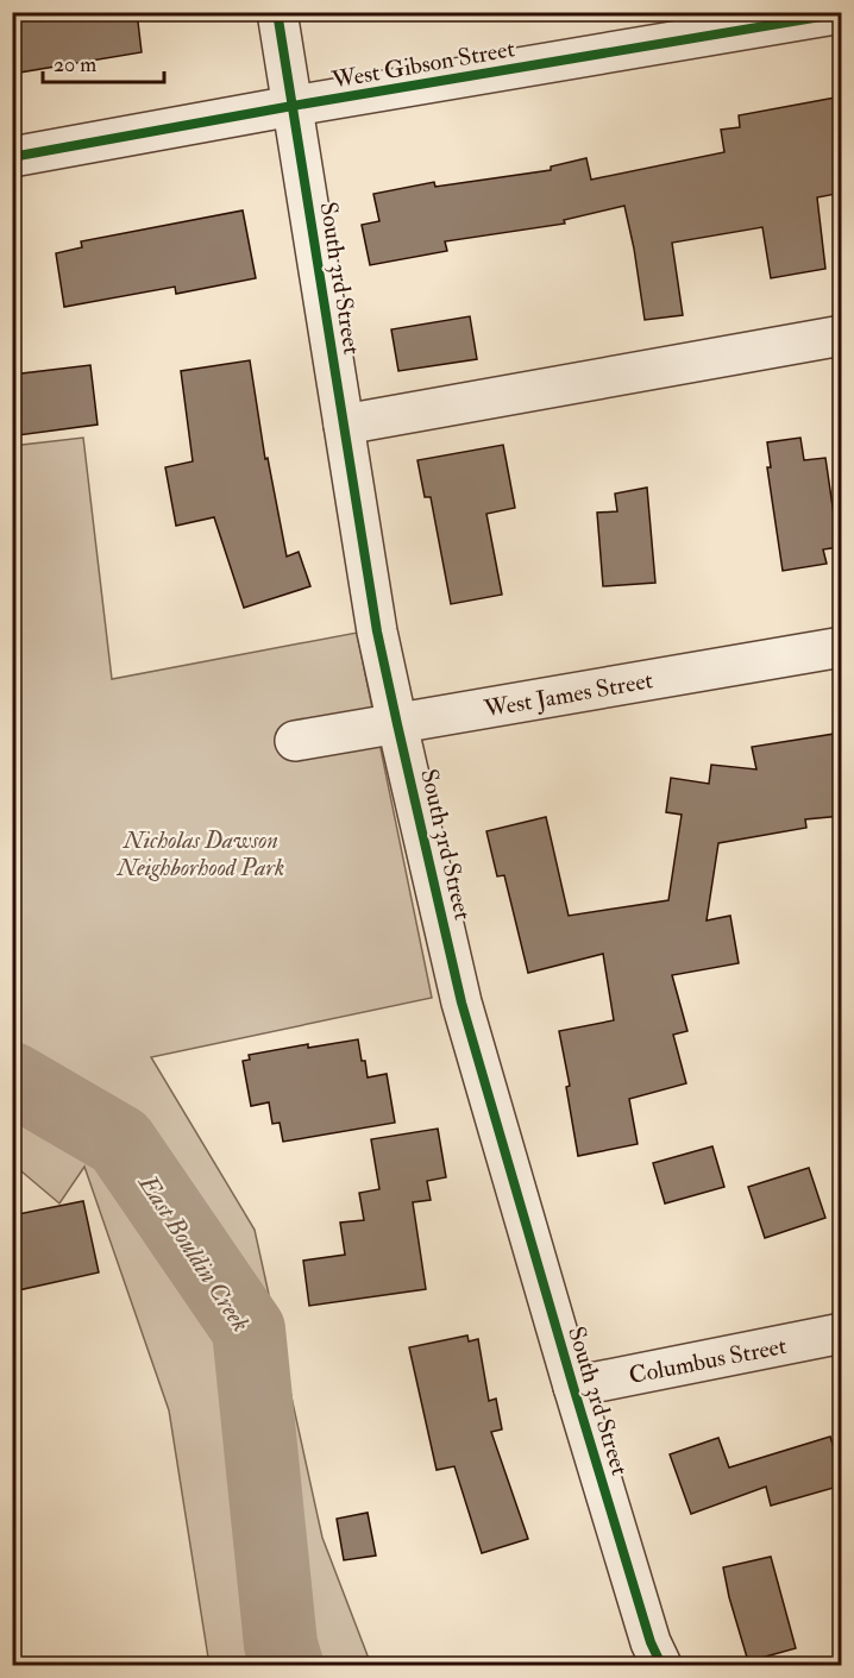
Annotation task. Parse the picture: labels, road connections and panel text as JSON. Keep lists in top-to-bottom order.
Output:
{
  "streets": {
    "street": [
      "West Gibson Street",
      "South 3rd Street",
      "West James Street",
      "Columbus Street"
    ]
  },
  "crossings": [
    ["West Gibson Street", "South 3rd Street"],
    ["South 3rd Street", "West James Street"],
    ["South 3rd Street", "Columbus Street"]
  ],
  "water": ["East Bouldin Creek"],
  "parks": ["Nicholas Dawson Neighborhood Park"],
  "scale_bar": "20 m"
}
